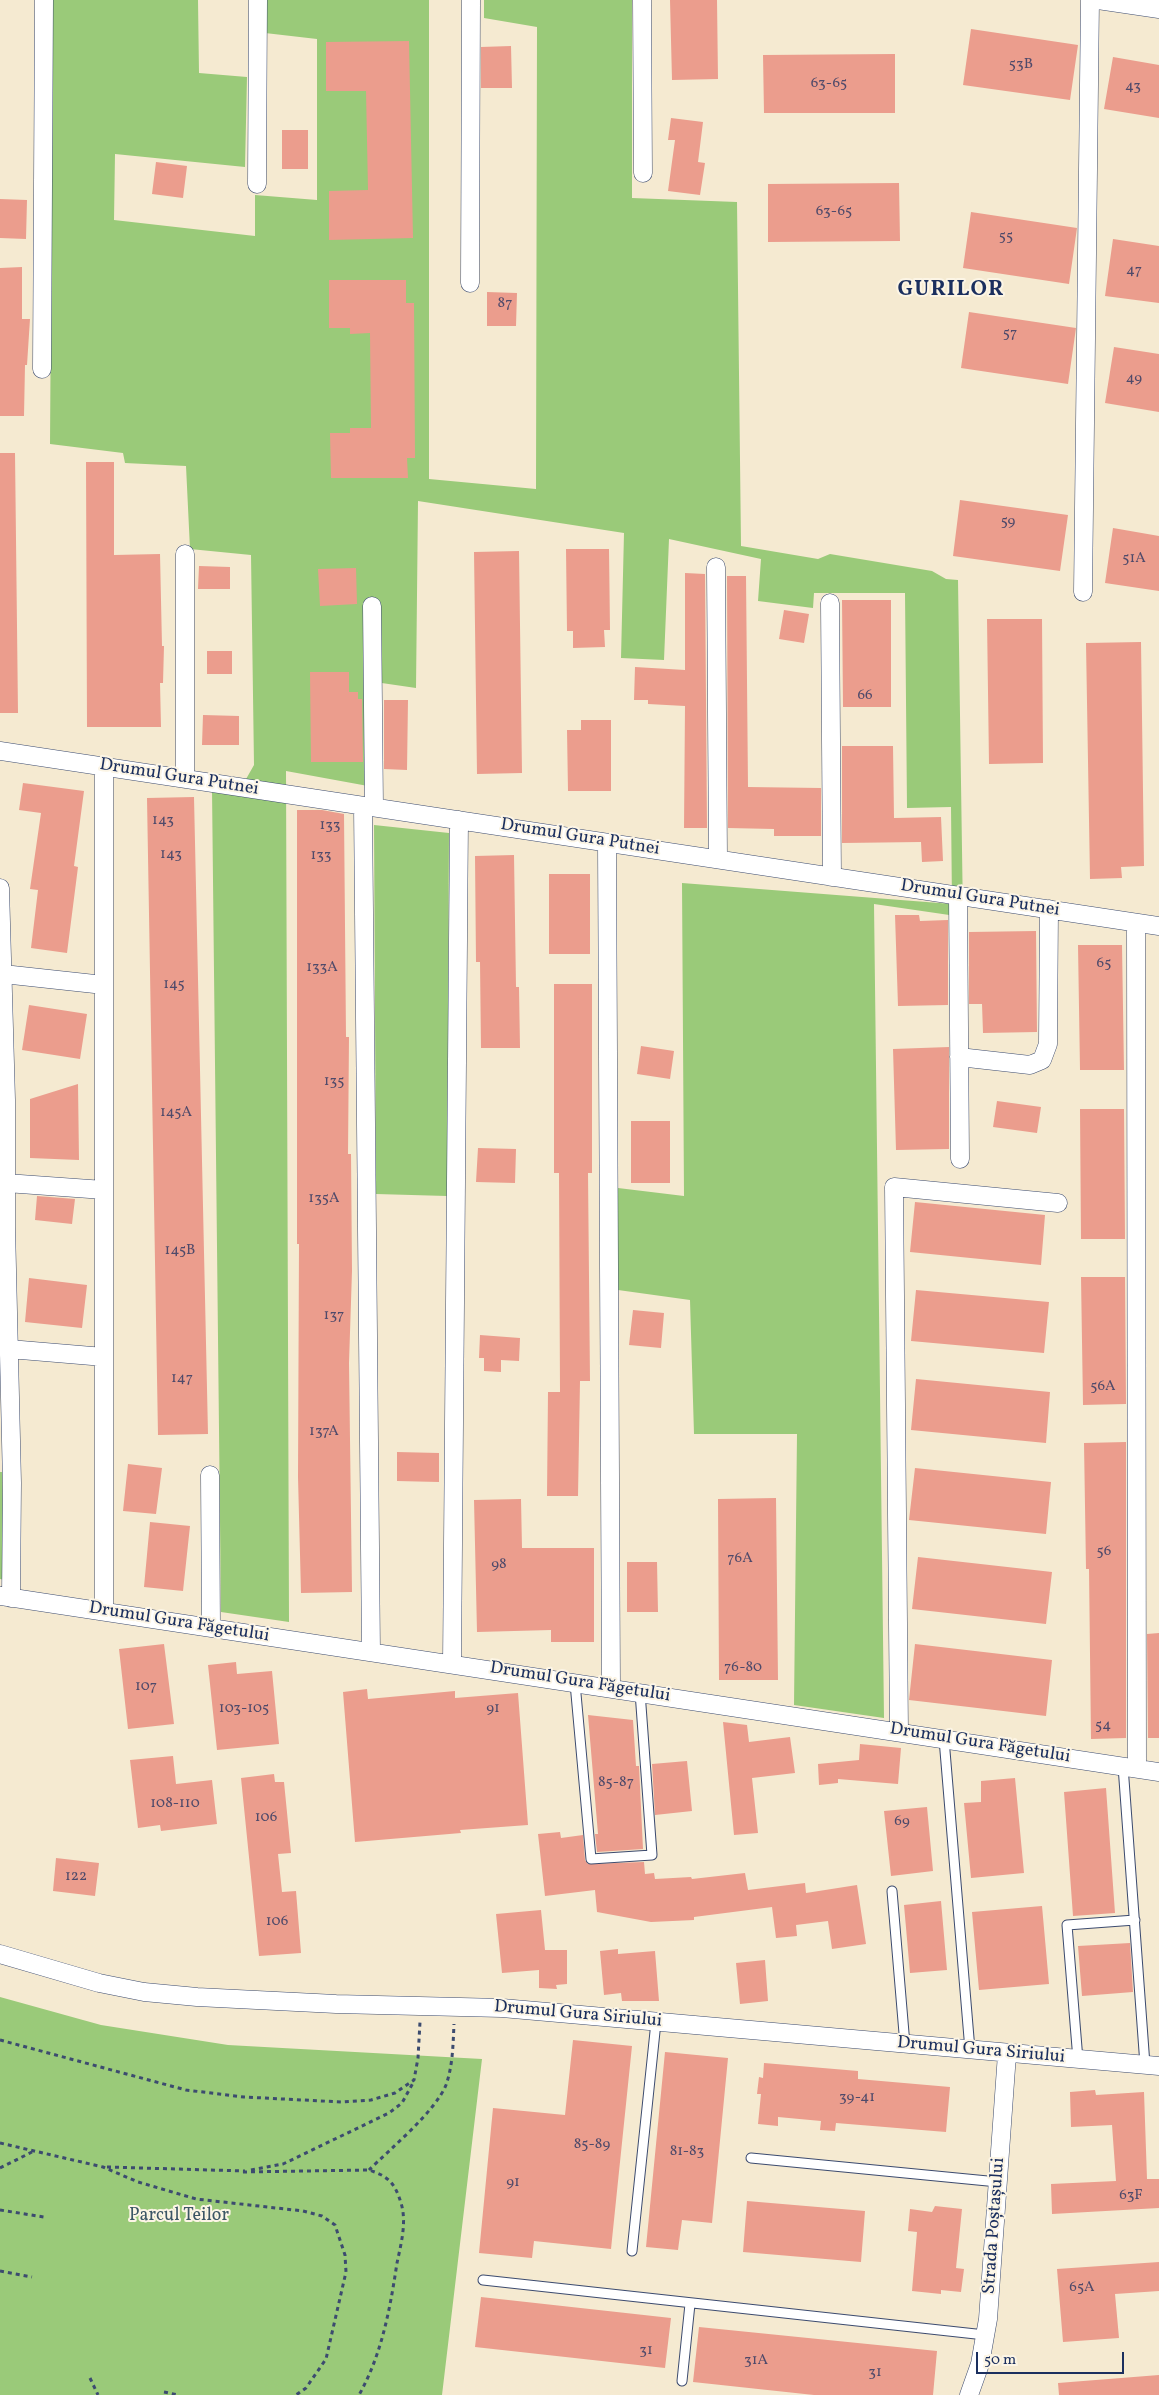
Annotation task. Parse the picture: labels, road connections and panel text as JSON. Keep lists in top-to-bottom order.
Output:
{
  "streets": {
    "street": [
      "Drumul Gura Putnei",
      "Drumul Gura Făgetului",
      "Drumul Gura Siriului",
      "Strada Poștașului"
    ]
  },
  "crossings": [
    ["Drumul Gura Siriului", "Strada Poștașului"]
  ],
  "districts": ["GURILOR"],
  "parks": ["Parcul Teilor"],
  "house_numbers": [
    "53B",
    "63-65",
    "43",
    "63-65",
    "55",
    "47",
    "87",
    "57",
    "49",
    "59",
    "51A",
    "66",
    "143",
    "133",
    "143",
    "133",
    "65",
    "133A",
    "145",
    "135",
    "145A",
    "135A",
    "145B",
    "137",
    "147",
    "56A",
    "137A",
    "56",
    "76A",
    "98",
    "76-80",
    "107",
    "103-105",
    "91",
    "54",
    "85-87",
    "108-110",
    "106",
    "69",
    "122",
    "106",
    "39-41",
    "85-89",
    "81-83",
    "91",
    "63F",
    "65A",
    "31",
    "31A",
    "31"
  ],
  "scale_bar": "50 m"
}
